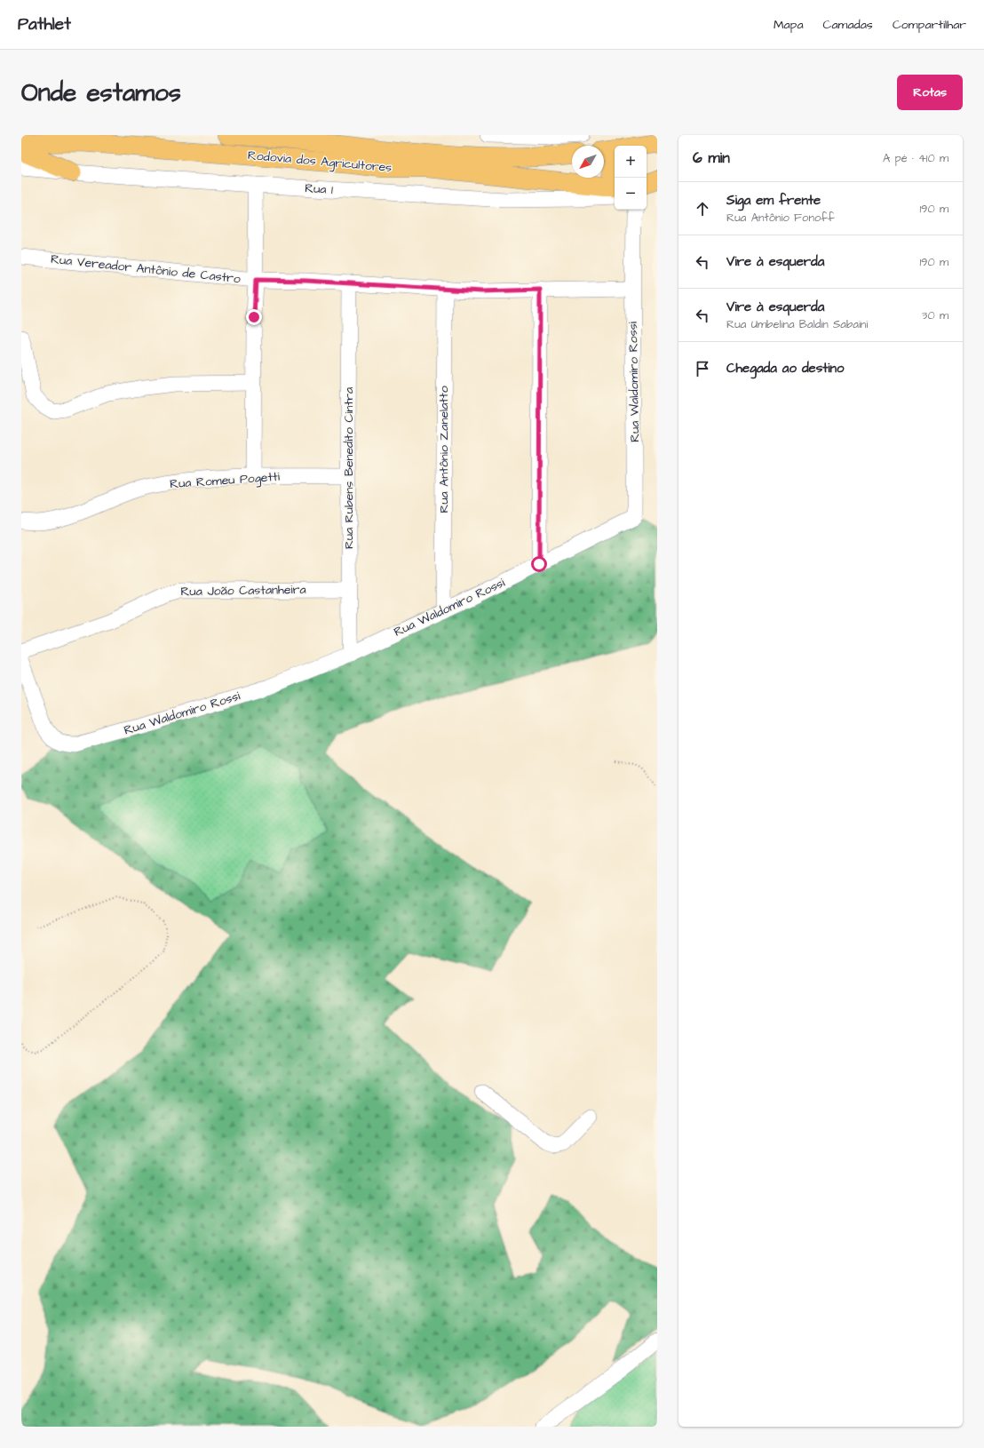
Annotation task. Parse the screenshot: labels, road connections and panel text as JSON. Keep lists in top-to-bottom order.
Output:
{
  "streets": {
    "main road": ["Rodovia dos Agricultores"],
    "street": [
      "Rua 1",
      "Rua Vereador Antônio de Castro",
      "Rua Waldomiro Rossi",
      "Rua Antônio Zanelatto",
      "Rua Rubens Benedito Cintra",
      "Rua Romeu Pogetti",
      "Rua João Castanheira"
    ]
  },
  "crossings": [
    ["Rua Vereador Antônio de Castro", "Rua Waldomiro Rossi"],
    ["Rua Vereador Antônio de Castro", "Rua Antônio Zanelatto"],
    ["Rua Vereador Antônio de Castro", "Rua Rubens Benedito Cintra"],
    ["Rua Waldomiro Rossi", "Rua Antônio Zanelatto"],
    ["Rua Waldomiro Rossi", "Rua Rubens Benedito Cintra"],
    ["Rua Rubens Benedito Cintra", "Rua Romeu Pogetti"],
    ["Rua Rubens Benedito Cintra", "Rua João Castanheira"]
  ],
  "north": "bottom left",
  "page": {
    "header": "Pathlet",
    "nav": ["Mapa", "Camadas", "Compartilhar"],
    "buttons": "Rotas",
    "title": "Onde estamos",
    "heading": ["6 min", "A pé · 410 m"],
    "map_buttons": ["+", "−"],
    "list": [
      ["Siga em frente", "Rua Antônio Fonoff", "190 m"],
      ["Vire à esquerda", "190 m"],
      ["Vire à esquerda", "Rua Umbelina Baldin Sabaini", "30 m"],
      "Chegada ao destino"
    ]
  }
}
